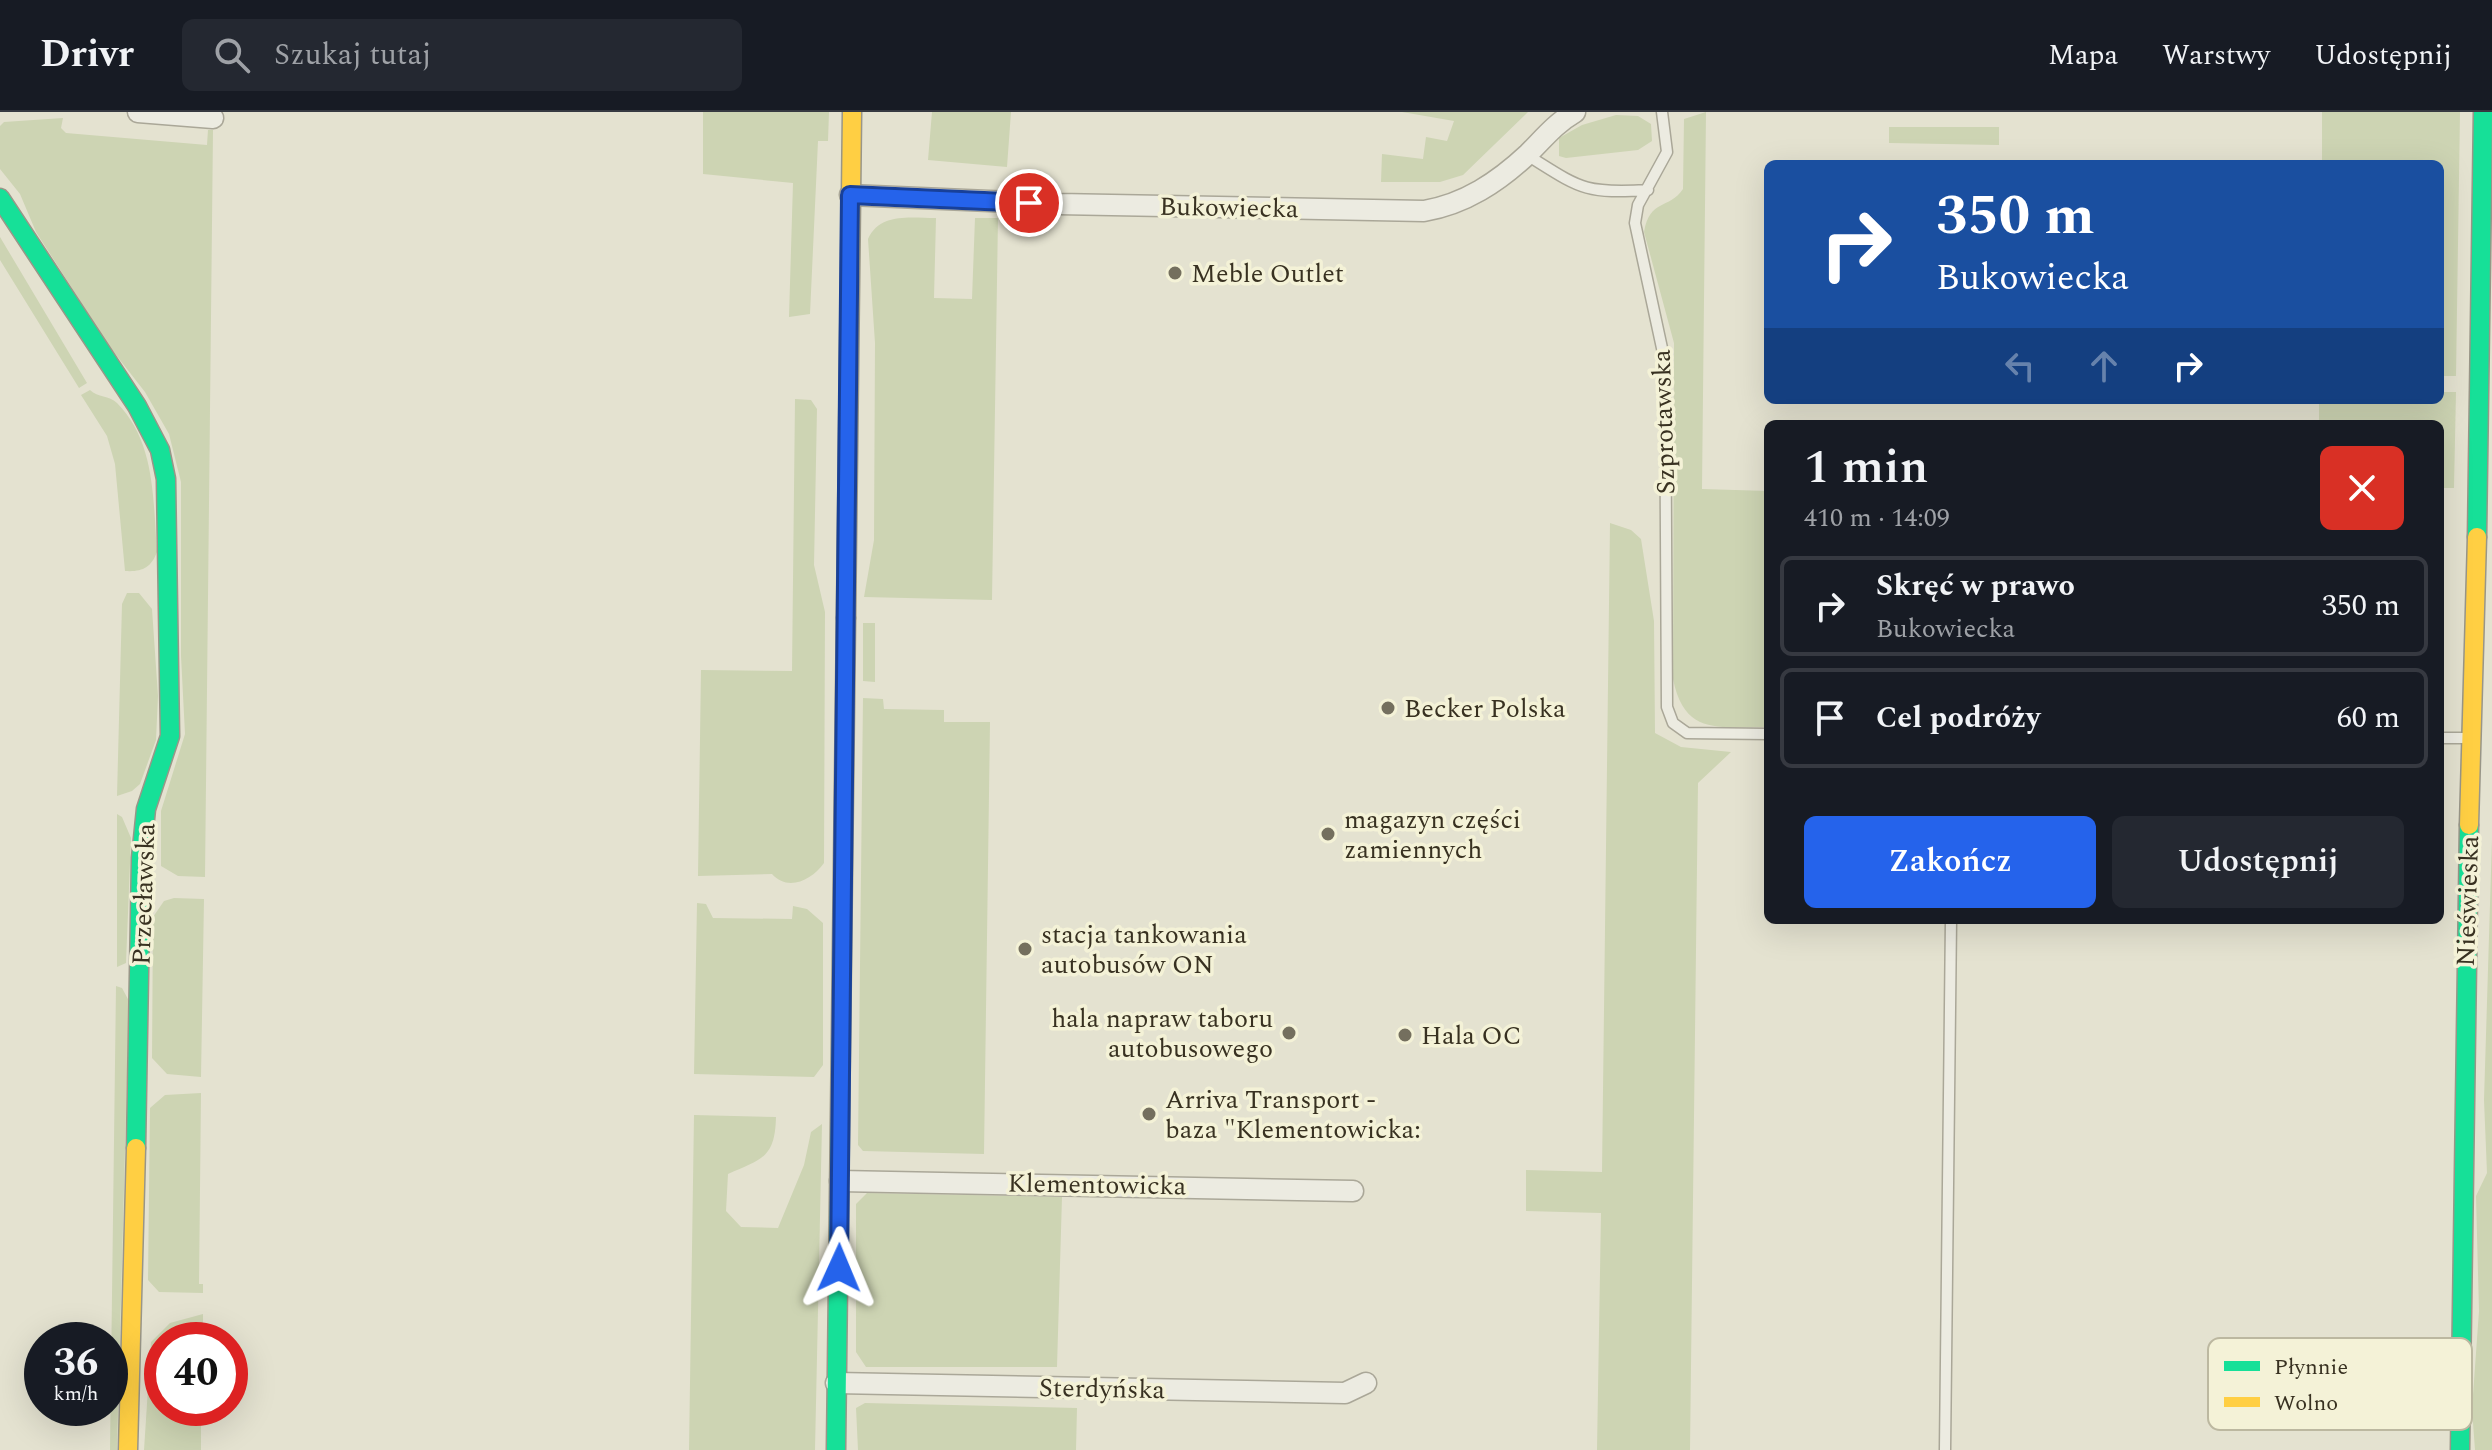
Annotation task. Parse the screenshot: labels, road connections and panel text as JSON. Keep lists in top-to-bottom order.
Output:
{
  "streets": {
    "street": [
      "Bukowiecka",
      "Przecławska",
      "Nieświeska",
      "Klementowicka",
      "Sterdyńska"
    ],
    "lane": ["Szprotawska"]
  },
  "places": [
    "Meble Outlet",
    "Becker Polska",
    "magazyn części zamiennych",
    "stacja tankowania autobusów ON",
    "hala napraw taboru autobusowego",
    "Hala OC",
    "Arriva Transport - baza \"Klementowicka:"
  ],
  "legend": ["Płynnie", "Wolno"],
  "page": {
    "header": "Drivr",
    "search": "Szukaj tutaj",
    "nav": ["Mapa", "Warstwy", "Udostępnij"],
    "turn": ["350 m", "Bukowiecka"],
    "heading": ["1 min", "410 m · 14:09"],
    "list": [
      {
        "name": "Skręć w prawo",
        "note": "Bukowiecka",
        "value": "350 m"
      },
      {
        "name": "Cel podróży",
        "value": "60 m"
      }
    ],
    "buttons": ["Zakończ", "Udostępnij"],
    "speed": "36 km/h",
    "limit": "40"
  }
}
